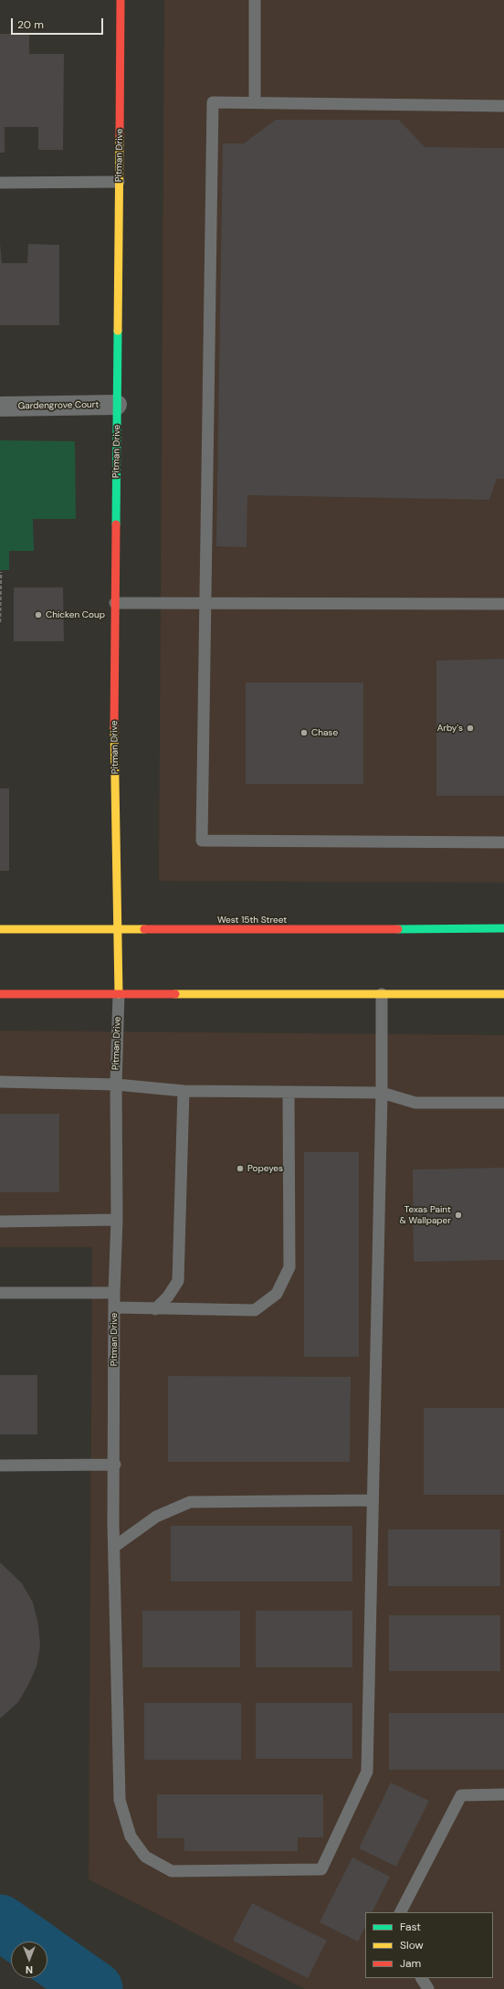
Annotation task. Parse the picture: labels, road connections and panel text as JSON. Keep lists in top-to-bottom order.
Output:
{
  "streets": {
    "main road": ["Pitman Drive", "West 15th Street"],
    "street": ["Gardengrove Court"]
  },
  "crossings": [
    ["Pitman Drive", "Gardengrove Court"],
    ["Pitman Drive", "West 15th Street"]
  ],
  "places": [
    "Chicken Coup",
    "Arby's",
    "Chase",
    "Popeyes",
    "Texas Paint & Wallpaper"
  ],
  "legend": ["Fast", "Slow", "Jam"],
  "scale_bar": "20 m",
  "north": "bottom"
}
